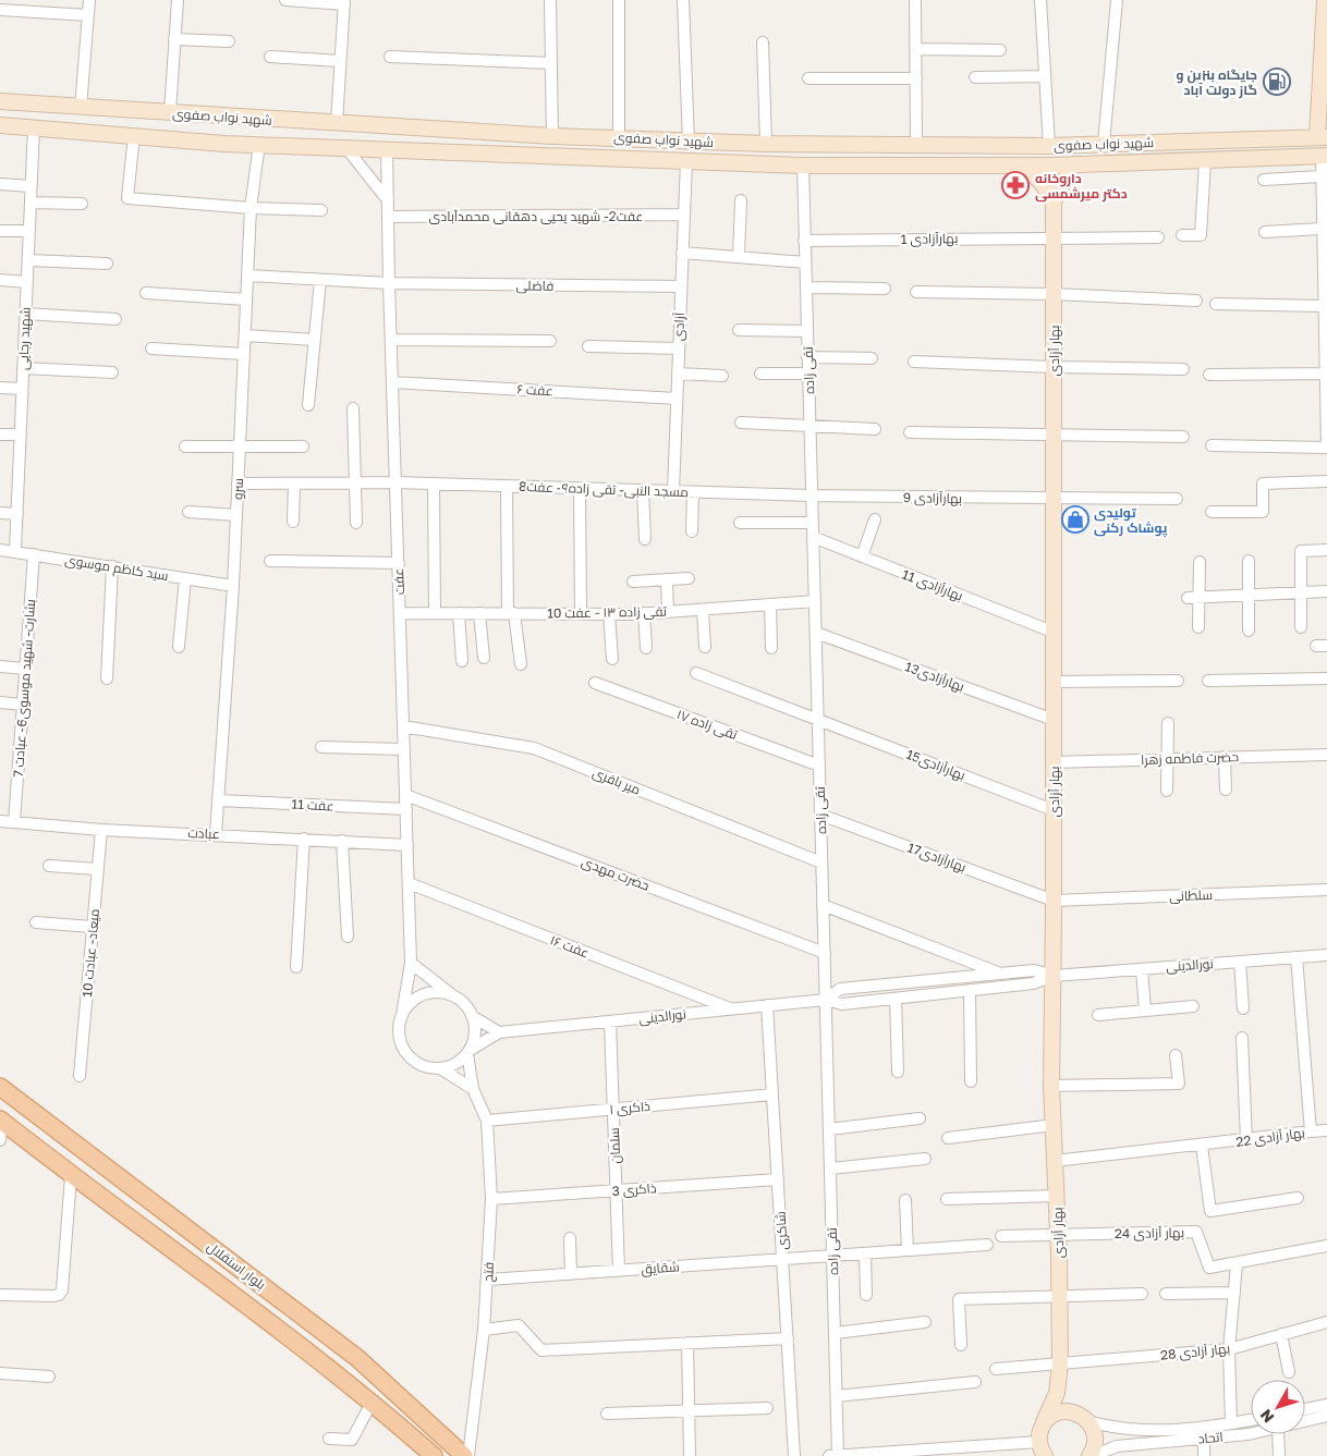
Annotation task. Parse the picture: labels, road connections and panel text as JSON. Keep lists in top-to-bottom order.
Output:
{
  "streets": {
    "main road": ["شهید نواب صفوی", "بهار آزادی", "بلوار استقلال"],
    "street": [
      "عفت2- شهید یحیی دهقانی محمدآبادی",
      "بهارآزادی 1",
      "فاضلی",
      "آزادی",
      "شهید رجایی",
      "تقی زاده",
      "عفت ۶",
      "سرو",
      "مسجد النبی- تقی زاده۹- عفت8",
      "بهارآزادی 9",
      "سید کاظم موسوی",
      "عفت",
      "بهارآزادی 11",
      "تقی زاده ۱۳ - عفت 10",
      "بهارآزادی13",
      "بشارت- شهید موسوی6- عبادت 7",
      "تقی زاده ۱۷",
      "حضرت فاطمه زهرا",
      "بهارآزادی15",
      "میر بافری",
      "عفت 11",
      "عبادت",
      "بهارآزادی17",
      "حضرت مهدی",
      "سلطانی",
      "عفت ۱۶",
      "میعاد- عبادت 10",
      "نورالدینی",
      "ذاکری ۱",
      "بهار آزادی 22",
      "سلمان",
      "ذاکری 3",
      "شاکری",
      "بهار آزادی 24",
      "شقایق",
      "فتح",
      "بهار آزادی 28",
      "اتحاد"
    ]
  },
  "crossings": [
    ["شهید نواب صفوی", "آزادی"],
    ["شهید نواب صفوی", "شهید رجایی"],
    ["شهید نواب صفوی", "بهار آزادی"],
    ["شهید نواب صفوی", "تقی زاده"],
    ["شهید نواب صفوی", "سرو"],
    ["شهید نواب صفوی", "عفت"],
    ["عفت2- شهید یحیی دهقانی محمدآبادی", "آزادی"],
    ["عفت2- شهید یحیی دهقانی محمدآبادی", "عفت"],
    ["بهارآزادی 1", "بهار آزادی"],
    ["بهارآزادی 1", "تقی زاده"],
    ["فاضلی", "آزادی"],
    ["فاضلی", "سرو"],
    ["فاضلی", "عفت"],
    ["آزادی", "عفت ۶"],
    ["آزادی", "مسجد النبی- تقی زاده۹- عفت8"],
    ["شهید رجایی", "سید کاظم موسوی"],
    ["بهار آزادی", "بهارآزادی 9"],
    ["بهار آزادی", "بهارآزادی 11"],
    ["بهار آزادی", "بهارآزادی13"],
    ["بهار آزادی", "حضرت فاطمه زهرا"],
    ["بهار آزادی", "بهارآزادی15"],
    ["بهار آزادی", "بهارآزادی17"],
    ["بهار آزادی", "سلطانی"],
    ["بهار آزادی", "نورالدینی"],
    ["بهار آزادی", "بهار آزادی 22"],
    ["بهار آزادی", "بهار آزادی 24"],
    ["بهار آزادی", "بهار آزادی 28"],
    ["تقی زاده", "مسجد النبی- تقی زاده۹- عفت8"],
    ["تقی زاده", "بهارآزادی 9"],
    ["تقی زاده", "بهارآزادی 11"],
    ["تقی زاده", "تقی زاده ۱۳ - عفت 10"],
    ["تقی زاده", "بهارآزادی13"],
    ["تقی زاده", "تقی زاده ۱۷"],
    ["تقی زاده", "بهارآزادی15"],
    ["تقی زاده", "میر بافری"],
    ["تقی زاده", "بهارآزادی17"],
    ["تقی زاده", "حضرت مهدی"],
    ["تقی زاده", "نورالدینی"],
    ["تقی زاده", "شقایق"],
    ["عفت ۶", "عفت"],
    ["سرو", "مسجد النبی- تقی زاده۹- عفت8"],
    ["سرو", "سید کاظم موسوی"],
    ["سرو", "عفت 11"],
    ["سرو", "عبادت"],
    ["مسجد النبی- تقی زاده۹- عفت8", "بهارآزادی 9"],
    ["مسجد النبی- تقی زاده۹- عفت8", "عفت"],
    ["سید کاظم موسوی", "بشارت- شهید موسوی6- عبادت 7"],
    ["عفت", "تقی زاده ۱۳ - عفت 10"],
    ["عفت", "میر بافری"],
    ["عفت", "عفت 11"],
    ["عفت", "عبادت"],
    ["عفت", "حضرت مهدی"],
    ["عفت", "عفت ۱۶"],
    ["عفت", "نورالدینی"],
    ["عفت", "فتح"],
    ["بشارت- شهید موسوی6- عبادت 7", "عبادت"],
    ["عبادت", "میعاد- عبادت 10"],
    ["بهارآزادی17", "سلطانی"],
    ["عفت ۱۶", "نورالدینی"],
    ["نورالدینی", "بهار آزادی 22"],
    ["نورالدینی", "سلمان"],
    ["نورالدینی", "شاکری"],
    ["نورالدینی", "فتح"],
    ["ذاکری ۱", "سلمان"],
    ["ذاکری ۱", "شاکری"],
    ["ذاکری ۱", "فتح"],
    ["سلمان", "ذاکری 3"],
    ["سلمان", "شقایق"],
    ["ذاکری 3", "شاکری"],
    ["ذاکری 3", "فتح"],
    ["شاکری", "شقایق"],
    ["شقایق", "فتح"]
  ],
  "places": {
    "fuel station": ["جایگاه بنزین و گاز دولت آباد"],
    "pharmacy": ["داروخانه دکتر میرشمسی"],
    "shop": ["تولیدی پوشاک رکنی"]
  },
  "north": "bottom left"
}
